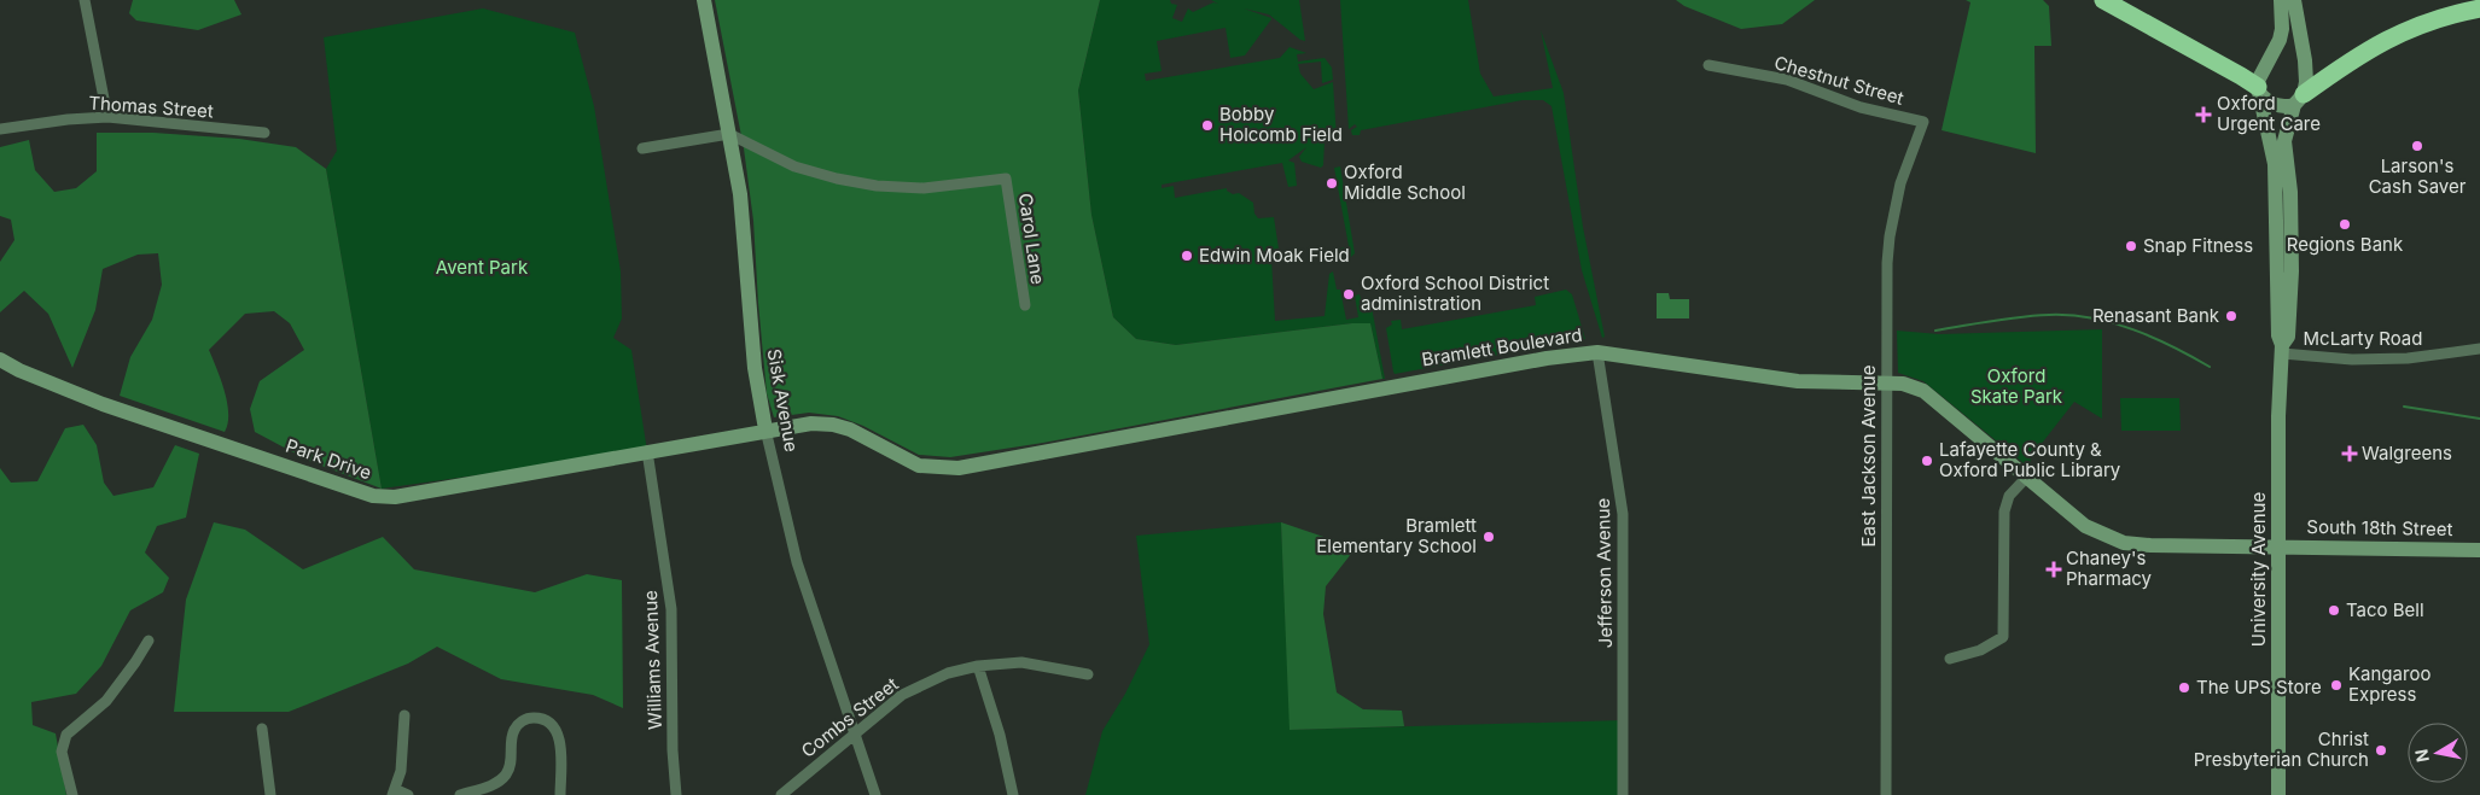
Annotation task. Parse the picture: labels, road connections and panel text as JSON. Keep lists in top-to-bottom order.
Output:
{
  "streets": {
    "street": [
      "Chestnut Street",
      "Thomas Street",
      "Carol Lane",
      "McLarty Road",
      "Bramlett Boulevard",
      "Sisk Avenue",
      "East Jackson Avenue",
      "Park Drive",
      "South 18th Street",
      "University Avenue",
      "Jefferson Avenue",
      "Williams Avenue",
      "Combs Street"
    ]
  },
  "crossings": [
    ["Chestnut Street", "East Jackson Avenue"],
    ["Carol Lane", "Sisk Avenue"],
    ["McLarty Road", "University Avenue"],
    ["Bramlett Boulevard", "Sisk Avenue"],
    ["Bramlett Boulevard", "East Jackson Avenue"],
    ["Bramlett Boulevard", "Park Drive"],
    ["Bramlett Boulevard", "South 18th Street"],
    ["Bramlett Boulevard", "University Avenue"],
    ["Bramlett Boulevard", "Jefferson Avenue"],
    ["Sisk Avenue", "Park Drive"],
    ["Sisk Avenue", "Combs Street"],
    ["Park Drive", "Williams Avenue"],
    ["South 18th Street", "University Avenue"]
  ],
  "parks": ["Avent Park", "Oxford Skate Park"],
  "places": {
    "health": ["Oxford Urgent Care", "Walgreens", "Chaney's Pharmacy"],
    "other": [
      "Bobby Holcomb Field",
      "Larson's Cash Saver",
      "Oxford Middle School",
      "Regions Bank",
      "Snap Fitness",
      "Edwin Moak Field",
      "Oxford School District administration",
      "Renasant Bank",
      "Lafayette County & Oxford Public Library",
      "Bramlett Elementary School",
      "Taco Bell",
      "Kangaroo Express",
      "The UPS Store",
      "Christ Presbyterian Church"
    ]
  },
  "north": "left"
}
